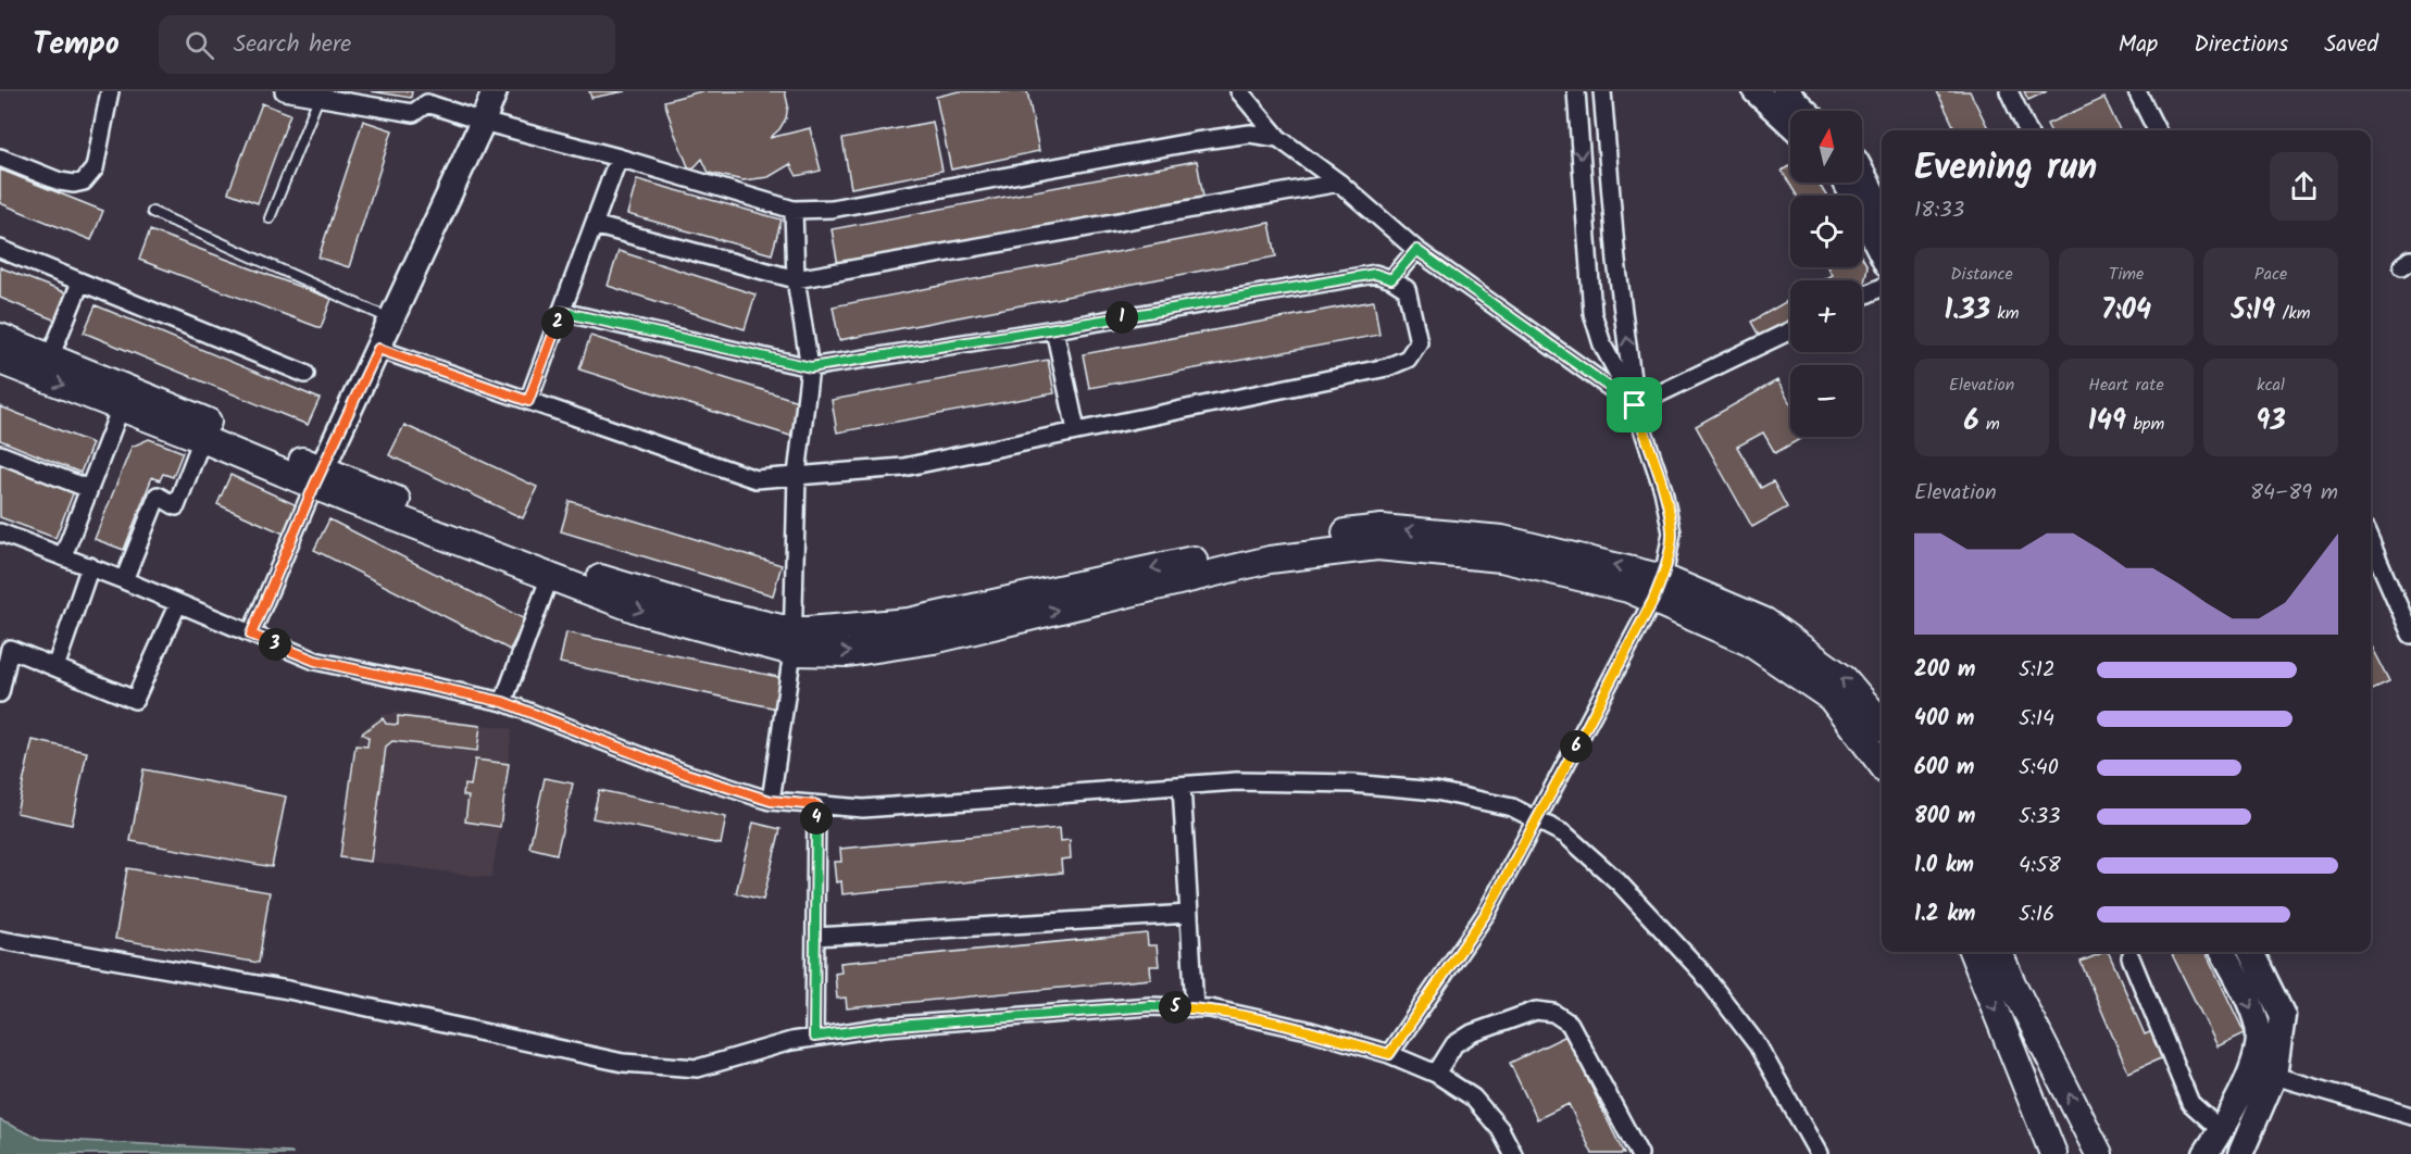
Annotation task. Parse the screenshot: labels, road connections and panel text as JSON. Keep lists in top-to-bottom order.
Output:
{
  "north": "top",
  "page": {
    "header": "Tempo",
    "search": "Search here",
    "nav": ["Map", "Directions", "Saved"],
    "map_buttons": ["+", "−"],
    "heading": ["Evening run", "18:33"],
    "stats": [
      ["Distance", "1.33 km"],
      ["Time", "7:04"],
      ["Pace", "5:19 /km"],
      ["Elevation", "6 m"],
      ["Heart rate", "149 bpm"],
      ["kcal", "93"]
    ],
    "pins": [
      "1",
      "2",
      "3",
      "6",
      "4",
      "5"
    ],
    "chart": ["Elevation", "84–89 m"],
    "list": [
      {
        "name": "200 m",
        "note": "5:12"
      },
      {
        "name": "400 m",
        "note": "5:14"
      },
      {
        "name": "600 m",
        "note": "5:40"
      },
      {
        "name": "800 m",
        "note": "5:33"
      },
      {
        "name": "1.0 km",
        "note": "4:58"
      },
      {
        "name": "1.2 km",
        "note": "5:16"
      }
    ]
  }
}
